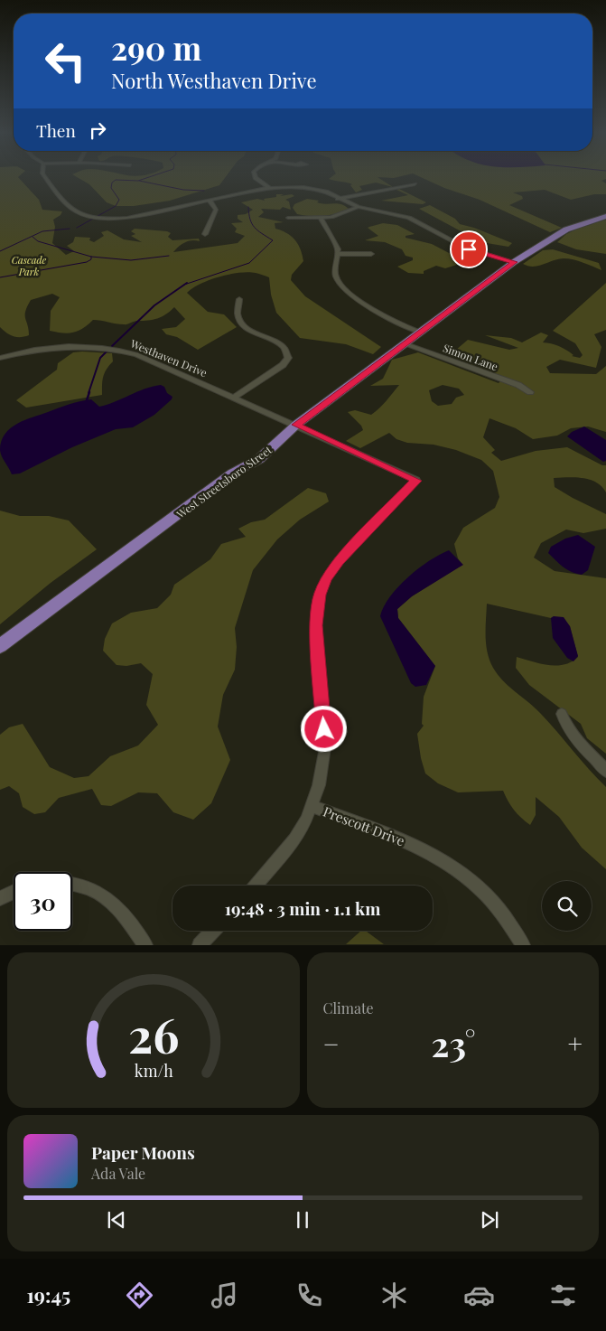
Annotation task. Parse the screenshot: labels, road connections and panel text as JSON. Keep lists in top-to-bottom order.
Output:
{
  "streets": {
    "main road": ["West Streetsboro Street"],
    "street": ["Simon Lane", "Westhaven Drive", "Prescott Drive"]
  },
  "crossings": [
    ["Simon Lane", "West Streetsboro Street"],
    ["Westhaven Drive", "West Streetsboro Street"],
    ["Westhaven Drive", "Prescott Drive"]
  ],
  "parks": ["Cascade Park"],
  "page": {
    "turn": ["290 m", "North Westhaven Drive"],
    "then": "Then",
    "limit": "30",
    "trip": "19:48 · 3 min · 1.1 km",
    "tile": "Climate",
    "heat": ["−", "23°", "+"],
    "song": ["Paper Moons", "Ada Vale"],
    "tabs": "19:45",
    "gauge": ["26", "km/h"]
  }
}
